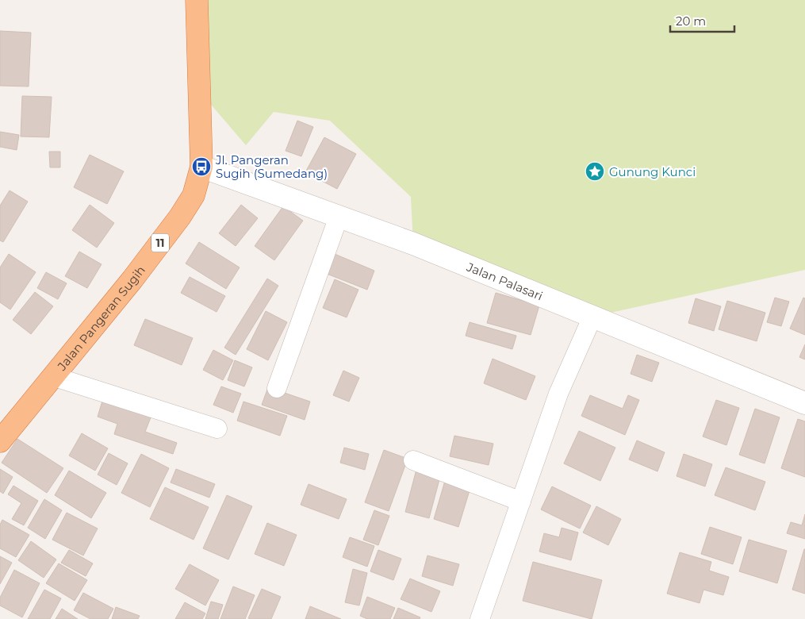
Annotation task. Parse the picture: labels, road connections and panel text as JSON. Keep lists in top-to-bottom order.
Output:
{
  "streets": {
    "highway": ["11", "Jalan Pangeran Sugih"],
    "street": ["Jalan Palasari"]
  },
  "crossings": [
    ["Jalan Palasari", "Jalan Pangeran Sugih"]
  ],
  "places": {
    "bus stop": ["Jl. Pangeran Sugih (Sumedang)"],
    "place": ["Gunung Kunci"]
  },
  "scale_bar": "20 m"
}
